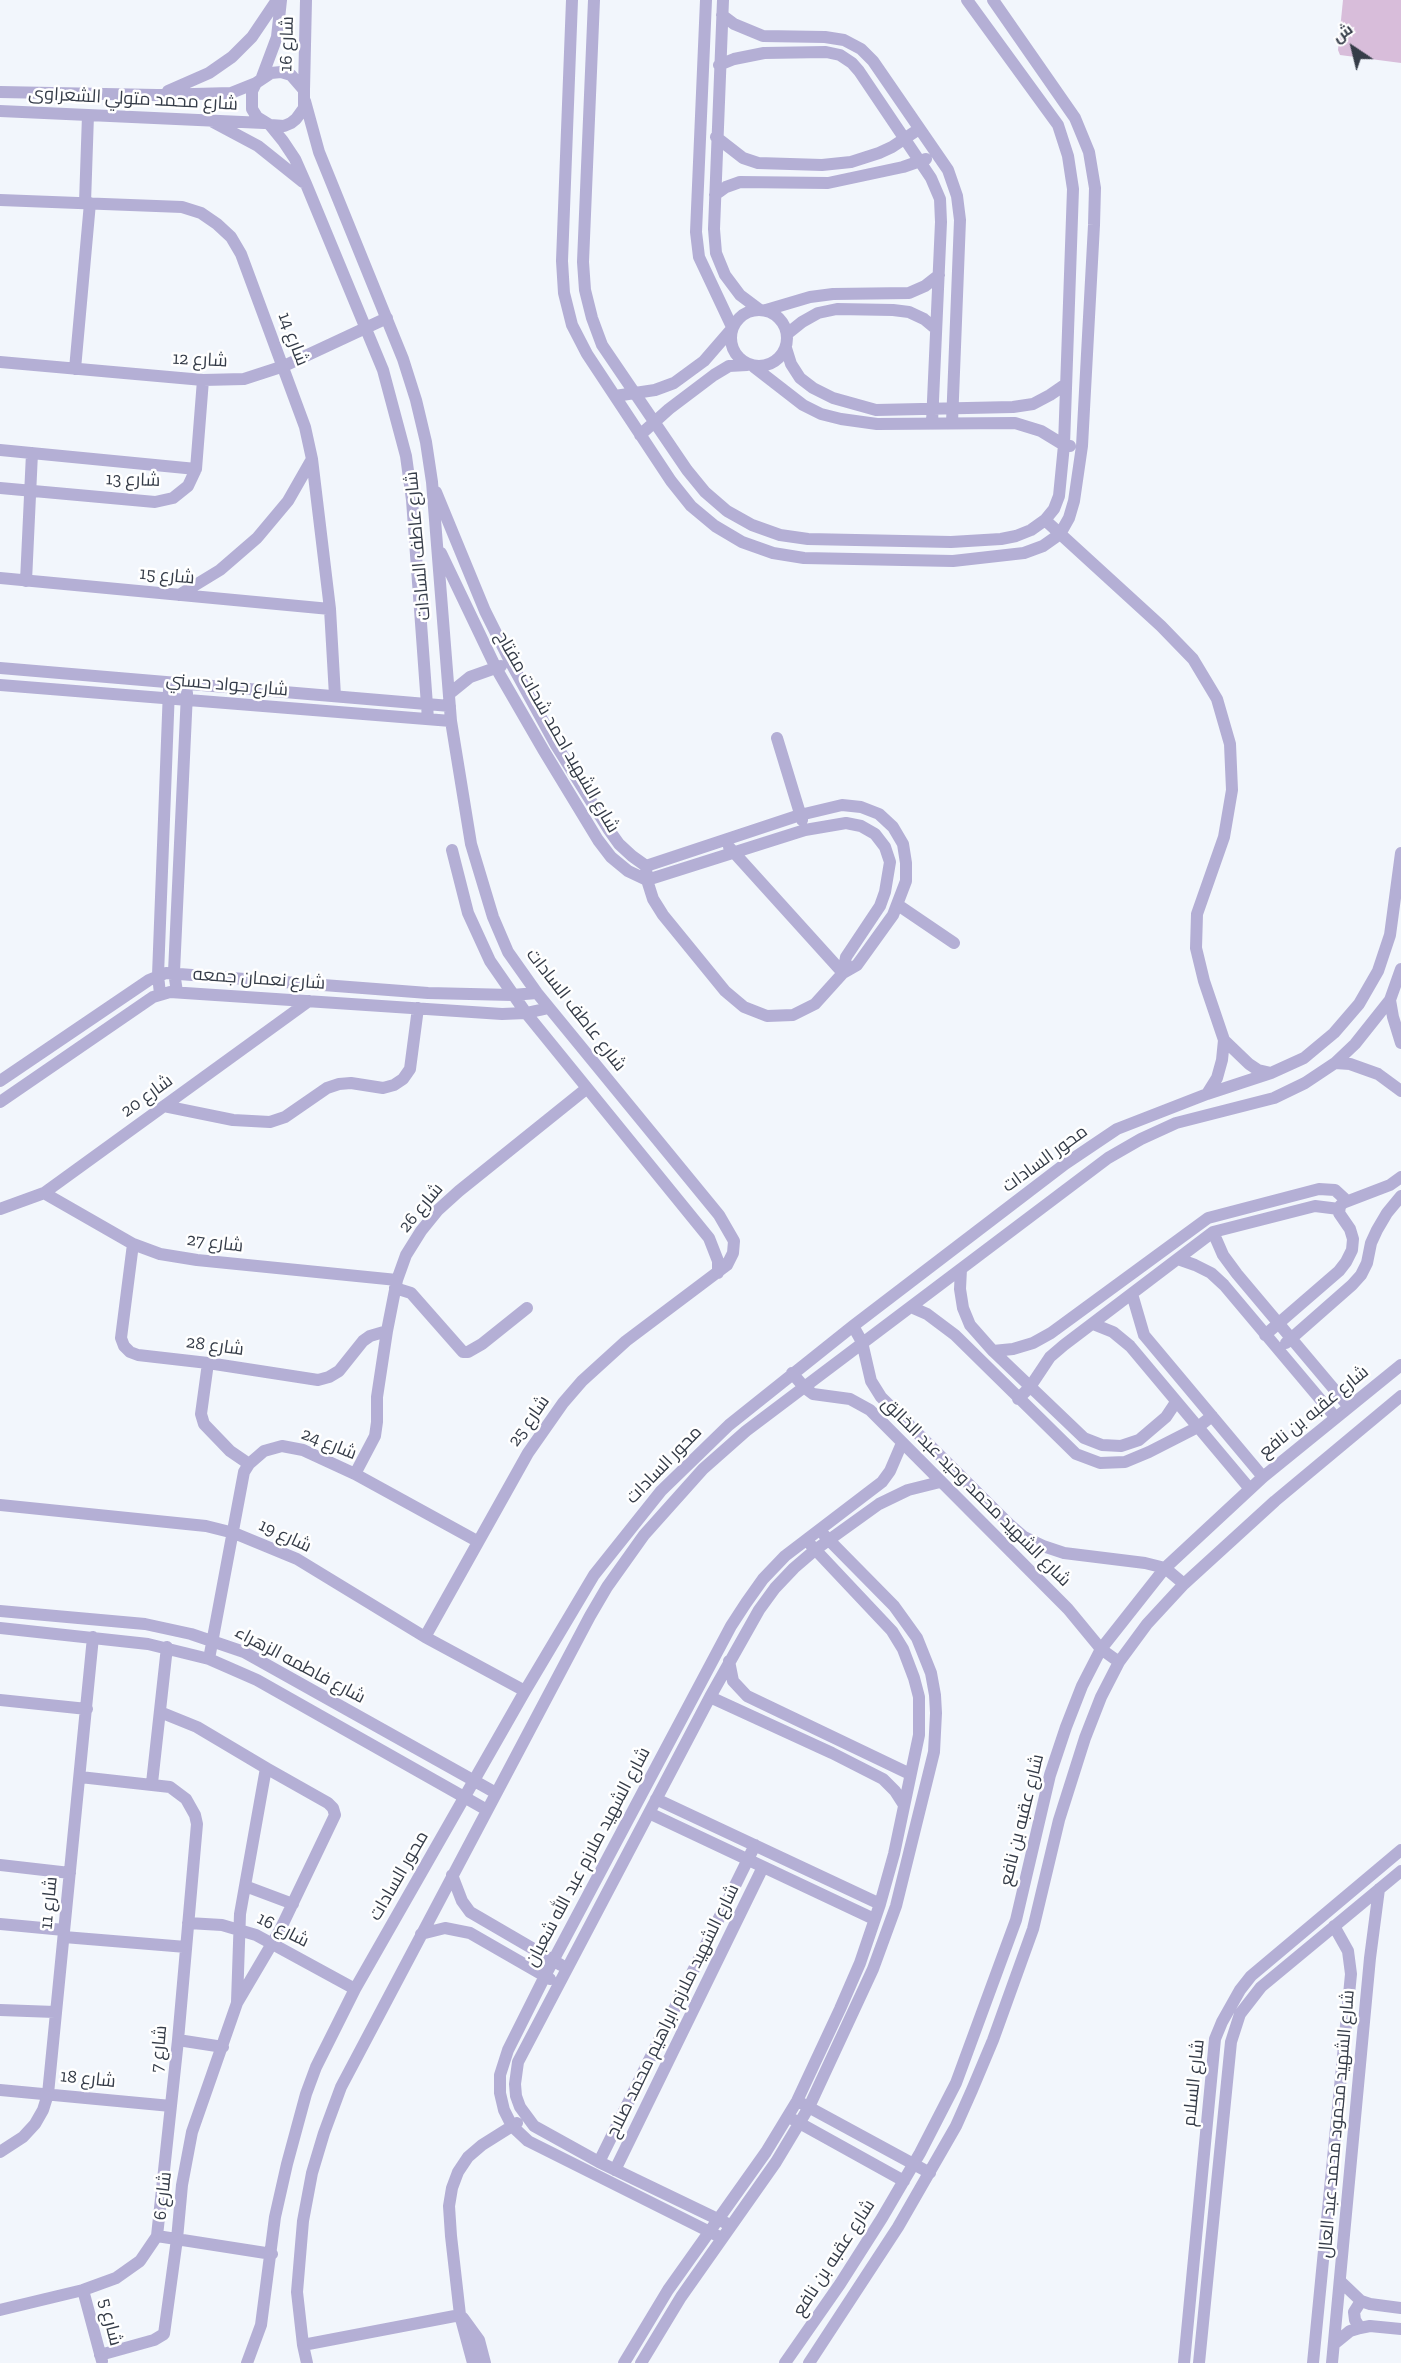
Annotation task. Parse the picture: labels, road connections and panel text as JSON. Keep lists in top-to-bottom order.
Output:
{
  "streets": {
    "street": [
      "شارع 16",
      "شارع محمد متولي الشعراوى",
      "شارع 14",
      "شارع 12",
      "شارع 13",
      "شارع عاطف السادات",
      "شارع 15",
      "شارع جواد حسني",
      "شارع الشهيد احمد شحات مفتاح",
      "شارع نعمان جمعه",
      "شارع 20",
      "محور السادات",
      "شارع 26",
      "شارع 27",
      "شارع 28",
      "شارع عقبه بن نافع",
      "شارع 25",
      "شارع 24",
      "شارع الشهيد محمد وحيد عبد الخالق",
      "شارع 19",
      "شارع فاطمه الزهراء",
      "شارع الشهيد ملازم عبد الله شعبان",
      "شارع 11",
      "شارع الشهيد ملازم ابراهيم محمد صلاح",
      "شارع 7",
      "شارع 18",
      "شارع السلام",
      "شارع الشهيد محمود محمد عبد العال",
      "شارع 6",
      "شارع 5"
    ]
  },
  "crossings": [
    ["شارع 16", "شارع محمد متولي الشعراوى"],
    ["شارع 16", "شارع عاطف السادات"],
    ["شارع 16", "محور السادات"],
    ["شارع 16", "شارع 7"],
    ["شارع 16", "شارع 6"],
    ["شارع محمد متولي الشعراوى", "شارع عاطف السادات"],
    ["شارع 14", "شارع 12"],
    ["شارع 14", "شارع 15"],
    ["شارع 14", "شارع جواد حسني"],
    ["شارع 12", "شارع عاطف السادات"],
    ["شارع عاطف السادات", "شارع جواد حسني"],
    ["شارع عاطف السادات", "شارع الشهيد احمد شحات مفتاح"],
    ["شارع عاطف السادات", "شارع نعمان جمعه"],
    ["شارع عاطف السادات", "شارع 25"],
    ["شارع نعمان جمعه", "شارع 20"],
    ["شارع 20", "شارع 27"],
    ["محور السادات", "شارع الشهيد محمد وحيد عبد الخالق"],
    ["محور السادات", "شارع 19"],
    ["محور السادات", "شارع فاطمه الزهراء"],
    ["شارع 26", "شارع 27"],
    ["شارع 26", "شارع 28"],
    ["شارع 26", "شارع 24"],
    ["شارع 27", "شارع 28"],
    ["شارع عقبه بن نافع", "شارع الشهيد محمد وحيد عبد الخالق"],
    ["شارع 25", "شارع 24"],
    ["شارع 25", "شارع 19"],
    ["شارع الشهيد محمد وحيد عبد الخالق", "شارع الشهيد ملازم عبد الله شعبان"],
    ["شارع فاطمه الزهراء", "شارع 11"],
    ["شارع 11", "شارع 7"],
    ["شارع 11", "شارع 18"],
    ["شارع 7", "شارع 18"],
    ["شارع السلام", "شارع الشهيد محمود محمد عبد العال"],
    ["شارع 6", "شارع 5"]
  ],
  "north": "top left"
}
